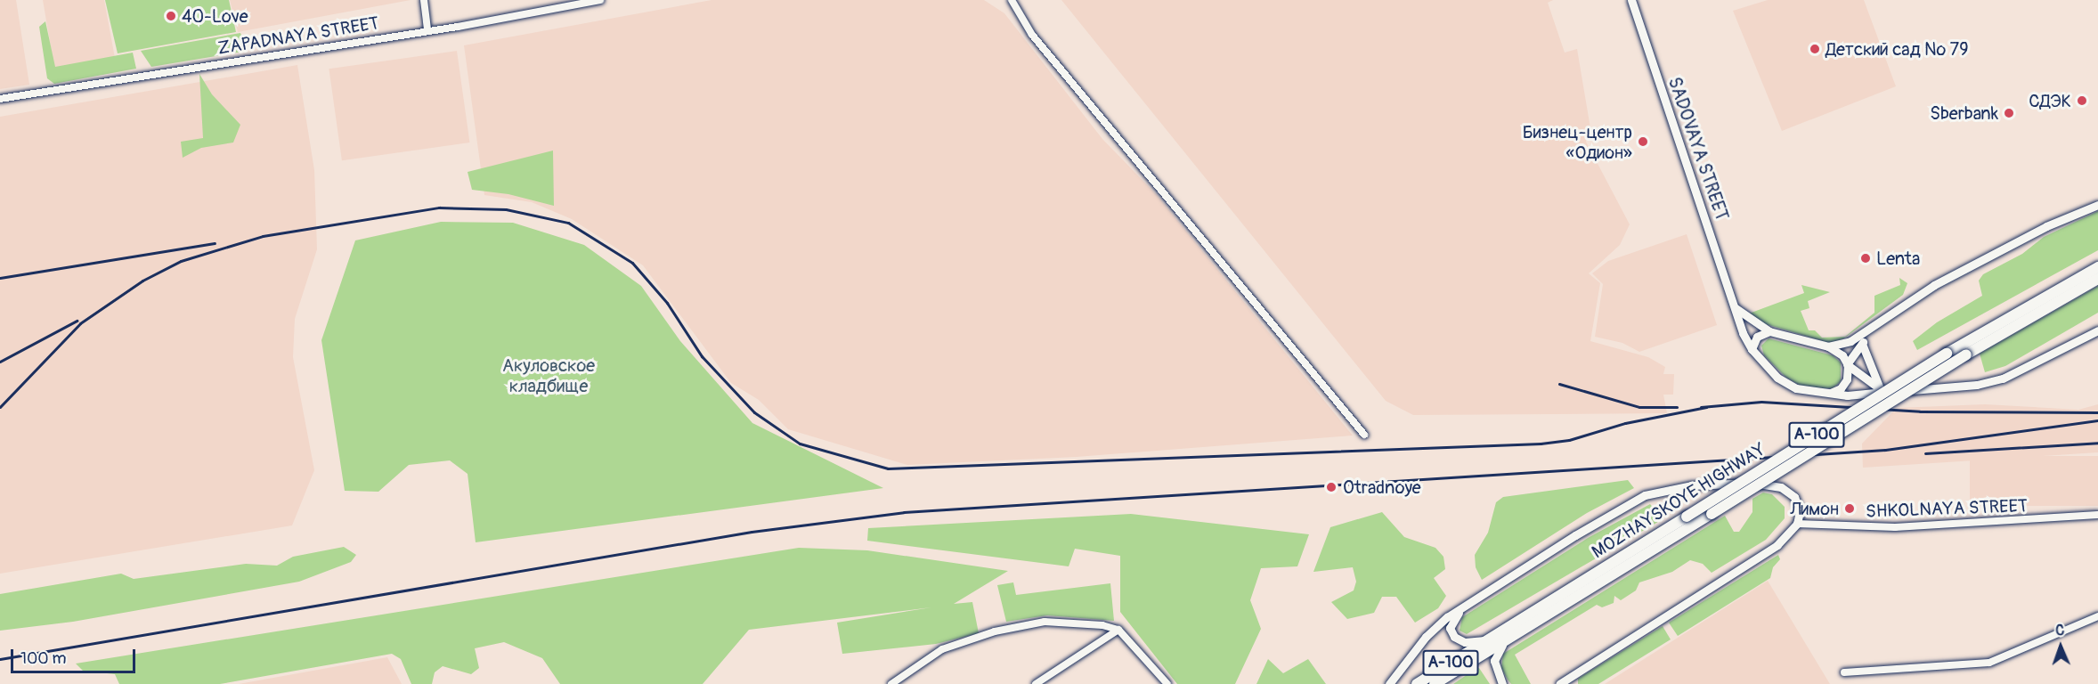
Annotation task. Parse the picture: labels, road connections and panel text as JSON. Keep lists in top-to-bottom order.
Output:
{
  "streets": {
    "main road": ["А-100", "MOZHAYSKOYE HIGHWAY"],
    "street": ["ZAPADNAYA STREET", "SADOVAYA STREET", "SHKOLNAYA STREET"]
  },
  "parks": ["Акуловское кладбище"],
  "places": [
    "40-Love",
    "Детский сад № 79",
    "СДЭК",
    "Sberbank",
    "Бизнец-центр «Одион»",
    "Lenta",
    "Otradnoye",
    "Лимон"
  ],
  "scale_bar": "100 m",
  "north": "top"
}
